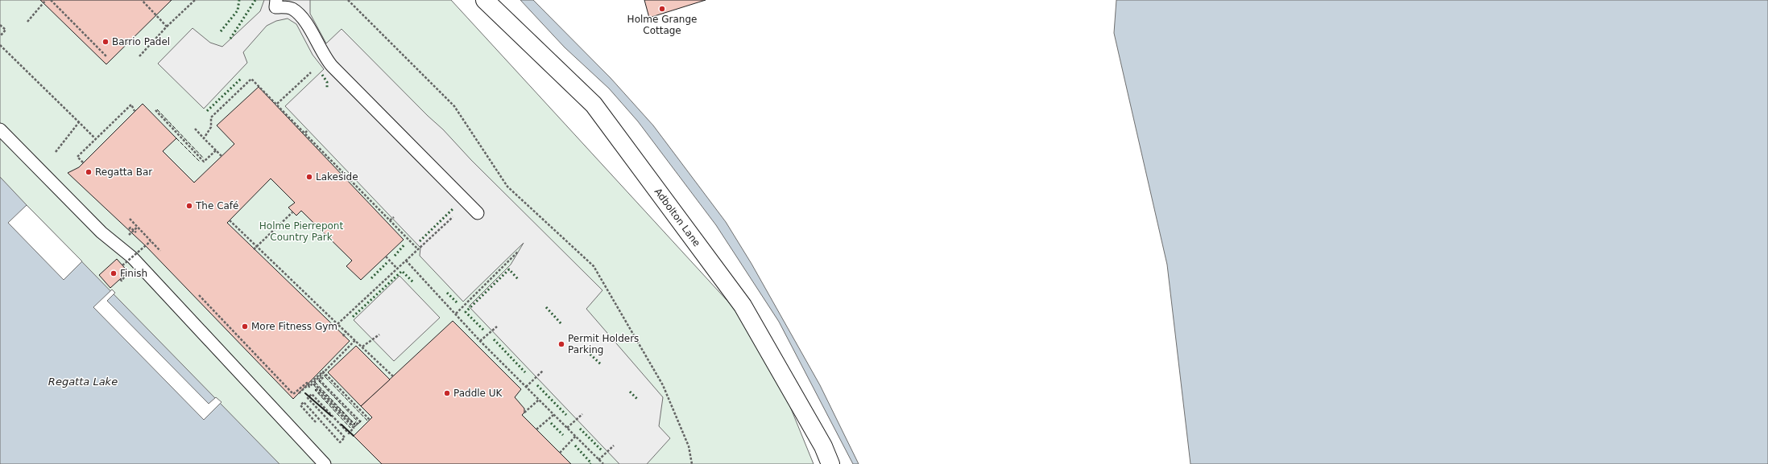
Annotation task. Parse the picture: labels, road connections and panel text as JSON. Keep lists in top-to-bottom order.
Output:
{
  "streets": {
    "street": ["Adbolton Lane"]
  },
  "water": ["Regatta Lake"],
  "parks": ["Holme Pierrepont Country Park"],
  "places": [
    "Holme Grange Cottage",
    "Barrio Padel",
    "Regatta Bar",
    "Lakeside",
    "The Café",
    "Finish",
    "More Fitness Gym",
    "Permit Holders Parking",
    "Paddle UK"
  ]
}
